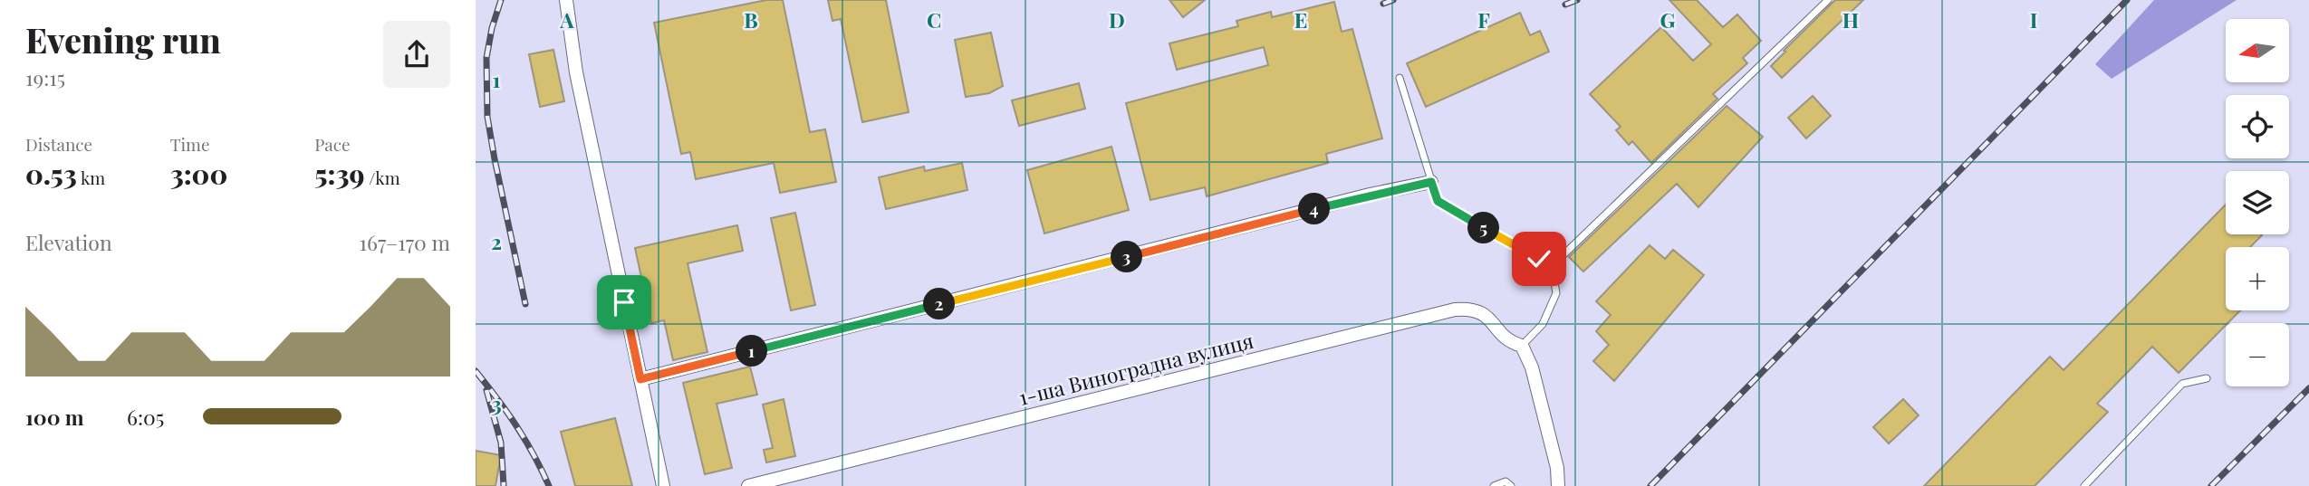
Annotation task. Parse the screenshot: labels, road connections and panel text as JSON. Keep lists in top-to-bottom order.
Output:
{
  "streets": {
    "street": ["1-ша Виноградна вулиця"]
  },
  "north": "left",
  "page": {
    "heading": ["Evening run", "19:15"],
    "map_buttons": ["+", "−"],
    "stats": [
      ["Distance", "0.53 km"],
      ["Time", "3:00"],
      ["Pace", "5:39 /km"]
    ],
    "pins": [
      "4",
      "5",
      "3",
      "2",
      "1"
    ],
    "chart": ["Elevation", "167–170 m"],
    "list": [
      {
        "name": "100 m",
        "note": "6:05"
      }
    ]
  },
  "grid": {
    "columns": [
      "A",
      "B",
      "C",
      "D",
      "E",
      "F",
      "G",
      "H",
      "I"
    ],
    "rows": ["1", "2", "3"]
  }
}
